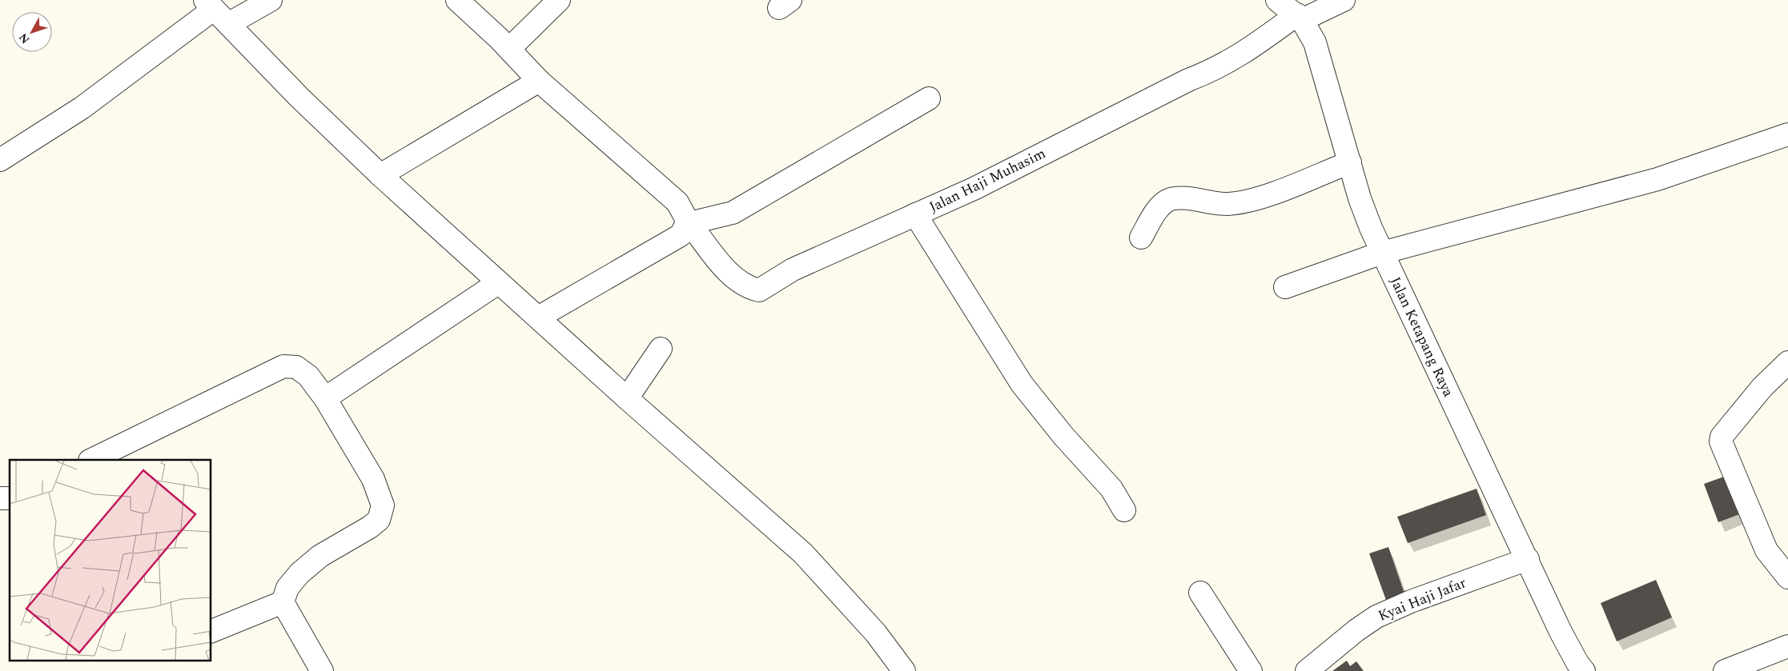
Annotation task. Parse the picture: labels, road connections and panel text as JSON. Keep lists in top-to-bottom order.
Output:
{
  "streets": {
    "street": ["Jalan Haji Muhasim", "Jalan Ketapang Raya", "Kyai Haji Jafar"]
  },
  "crossings": [
    ["Jalan Haji Muhasim", "Jalan Ketapang Raya"],
    ["Jalan Ketapang Raya", "Kyai Haji Jafar"]
  ],
  "north": "bottom left"
}
